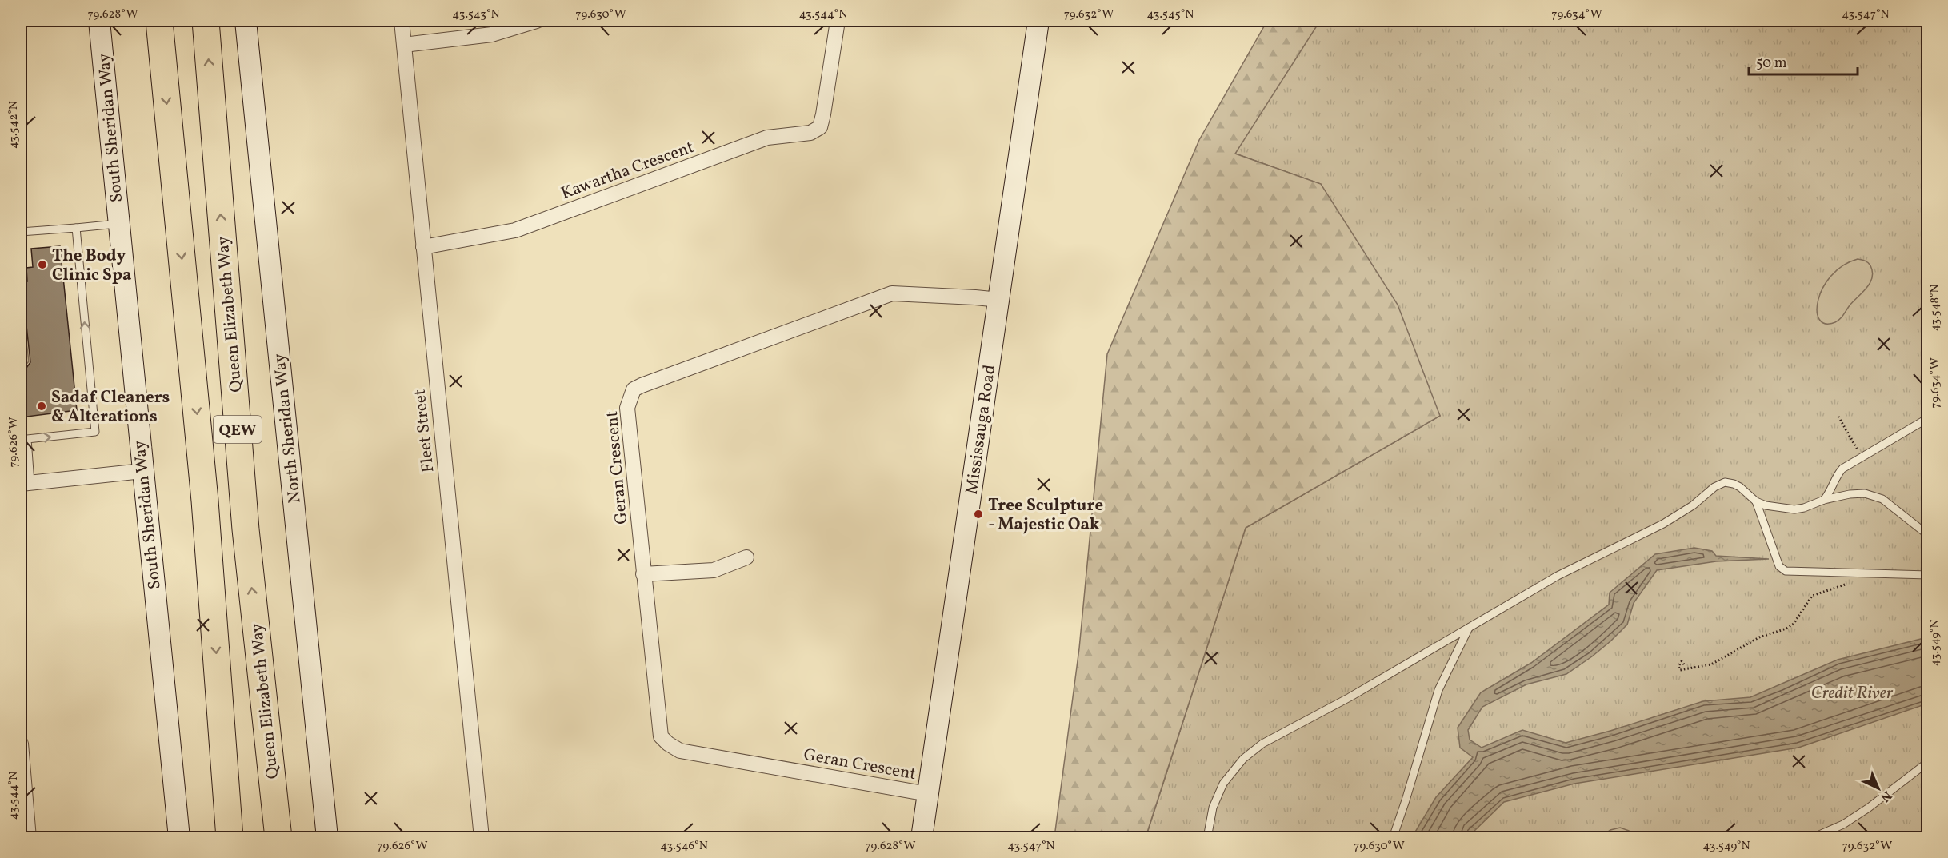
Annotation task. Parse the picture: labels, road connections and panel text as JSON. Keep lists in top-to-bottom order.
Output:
{
  "streets": {
    "highway": ["Queen Elizabeth Way", "QEW"],
    "street": [
      "South Sheridan Way",
      "Kawartha Crescent",
      "North Sheridan Way",
      "Mississauga Road",
      "Fleet Street",
      "Geran Crescent"
    ]
  },
  "crossings": [
    ["Kawartha Crescent", "Fleet Street"],
    ["Mississauga Road", "Geran Crescent"]
  ],
  "water": ["Credit River"],
  "places": ["The Body Clinic Spa", "Sadaf Cleaners & Alterations", "Tree Sculpture - Majestic Oak"],
  "scale_bar": "50 m",
  "north": "bottom right",
  "coordinates": [
    "79.628°W",
    "43.543°N",
    "79.630°W",
    "43.544°N",
    "79.632°W",
    "43.545°N",
    "79.634°W",
    "43.547°N",
    "43.542°N",
    "43.548°N",
    "79.626°W",
    "43.549°N",
    "43.546°N"
  ]
}
